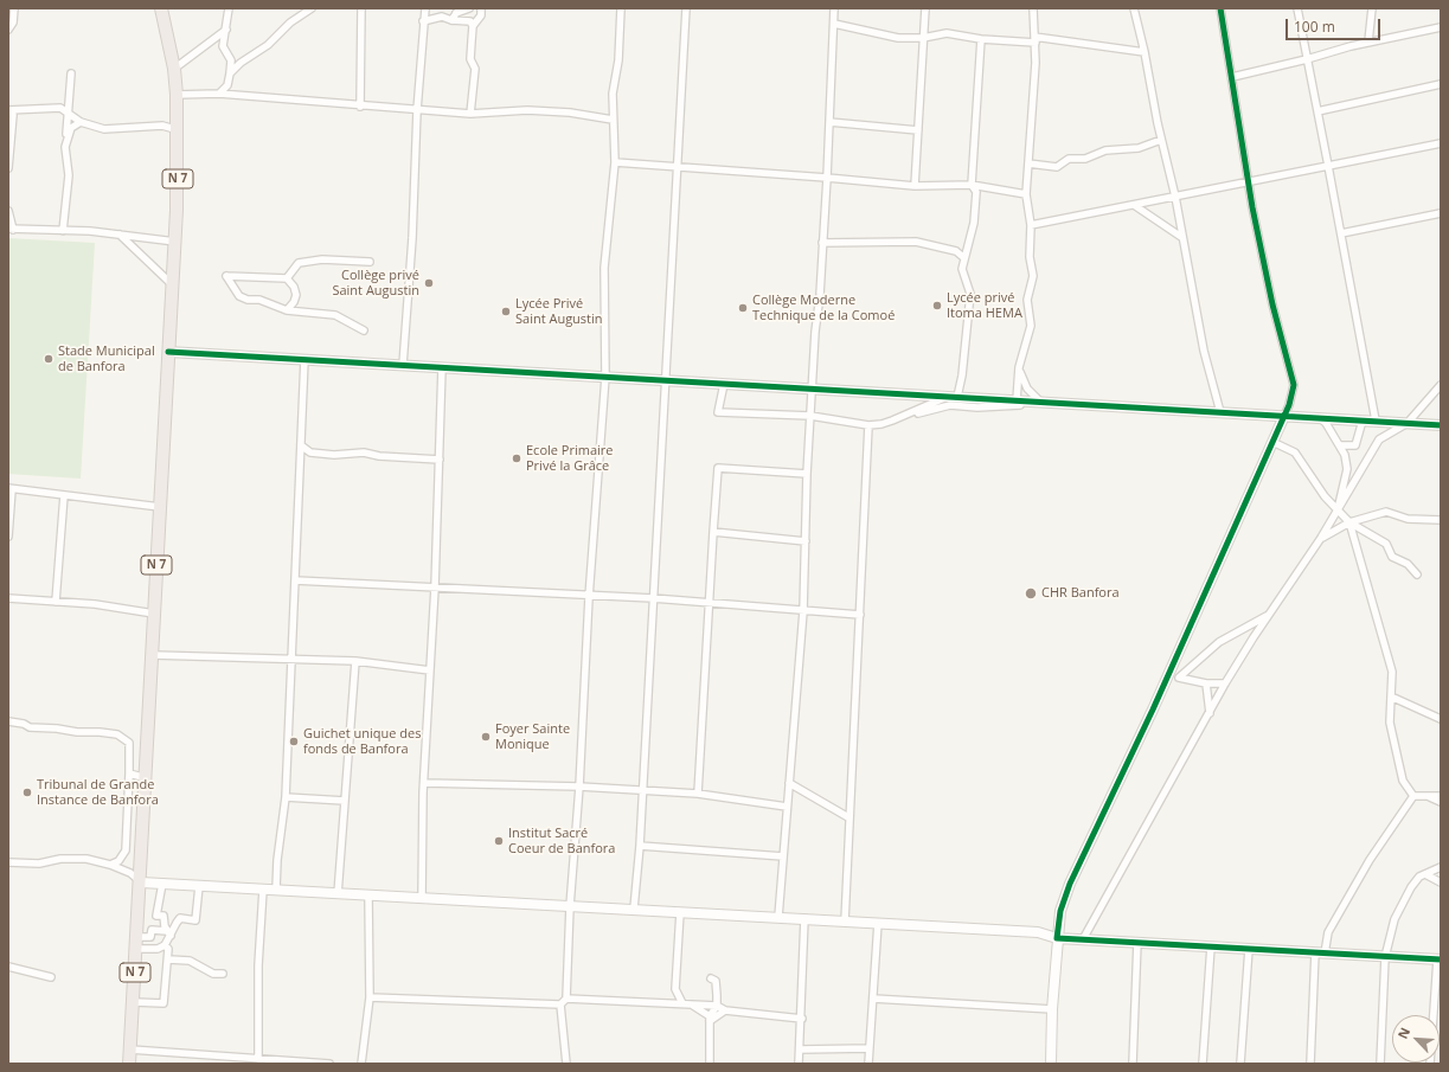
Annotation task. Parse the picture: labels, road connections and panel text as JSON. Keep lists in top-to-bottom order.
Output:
{
  "streets": {
    "highway": ["N 7"]
  },
  "places": [
    "Collège privé Saint Augustin",
    "Lycée privé Itoma HEMA",
    "Collège Moderne Technique de la Comoé",
    "Lycée Privé Saint Augustin",
    "Stade Municipal de Banfora",
    "Ecole Primaire Privé la Grâce",
    "CHR Banfora",
    "Foyer Sainte Monique",
    "Guichet unique des fonds de Banfora",
    "Tribunal de Grande Instance de Banfora",
    "Institut Sacré Coeur de Banfora"
  ],
  "scale_bar": "100 m",
  "north": "top left"
}
